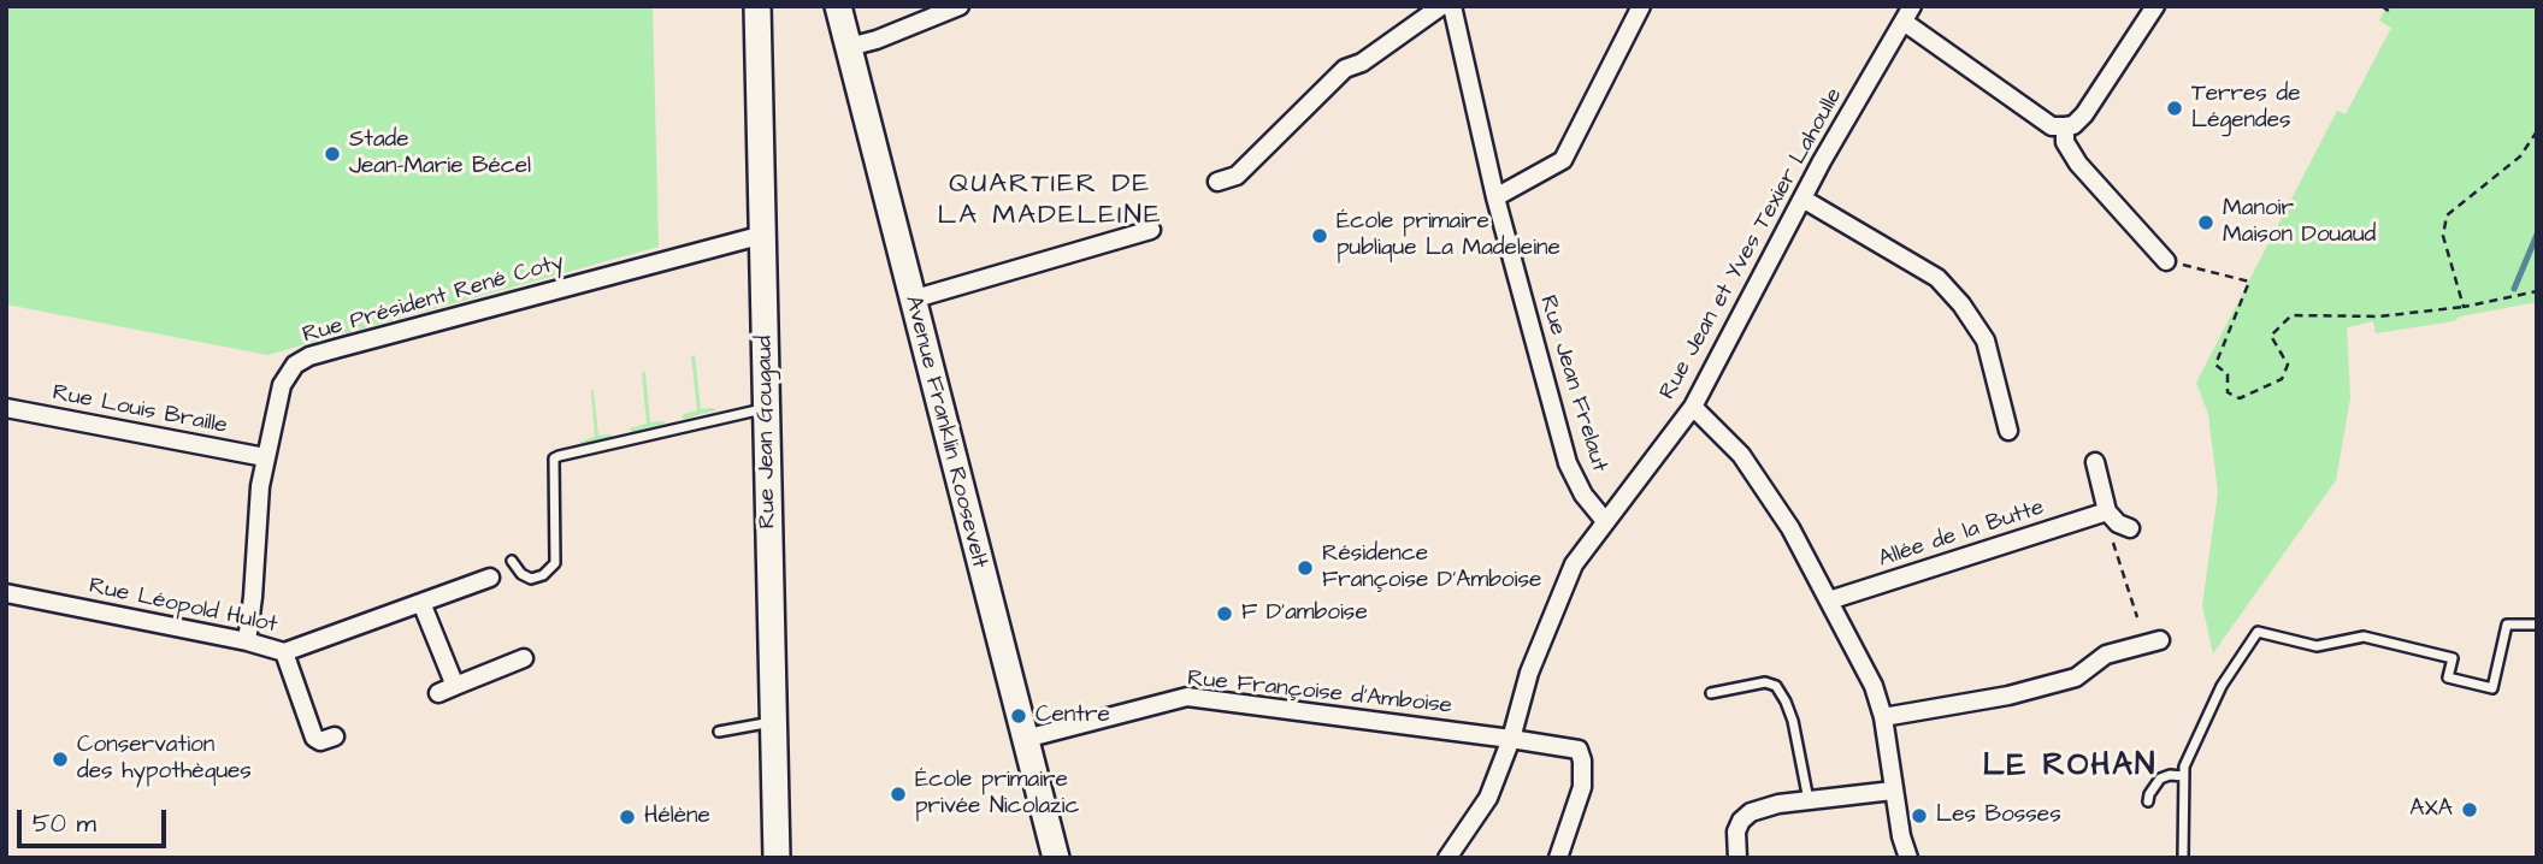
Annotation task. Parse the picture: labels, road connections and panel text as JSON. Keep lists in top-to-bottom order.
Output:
{
  "streets": {
    "main road": ["Rue Jean Gougaud", "Avenue Franklin Roosevelt"],
    "street": [
      "Rue Jean et Yves Texier Lahoulle",
      "Rue Président René Coty",
      "Rue Jean Frelaut",
      "Rue Louis Braille",
      "Allée de la Butte",
      "Rue Léopold Hulot",
      "Rue Françoise d'Amboise"
    ]
  },
  "crossings": [
    ["Rue Jean et Yves Texier Lahoulle", "Rue Jean Frelaut"],
    ["Rue Jean et Yves Texier Lahoulle", "Rue Françoise d'Amboise"],
    ["Rue Président René Coty", "Rue Louis Braille"],
    ["Rue Président René Coty", "Rue Jean Gougaud"],
    ["Rue Président René Coty", "Rue Léopold Hulot"],
    ["Avenue Franklin Roosevelt", "Rue Françoise d'Amboise"]
  ],
  "districts": ["QUARTIER DE LA MADELEINE", "LE ROHAN"],
  "places": [
    "Terres de Légendes",
    "Stade Jean-Marie Bécel",
    "Manoir Maison Douaud",
    "École primaire publique La Madeleine",
    "Résidence Françoise D'Amboise",
    "F D'amboise",
    "Centre",
    "Conservation des hypothèques",
    "École primaire privée Nicolazic",
    "AXA",
    "Les Bosses",
    "Hélène"
  ],
  "scale_bar": "50 m"
}
